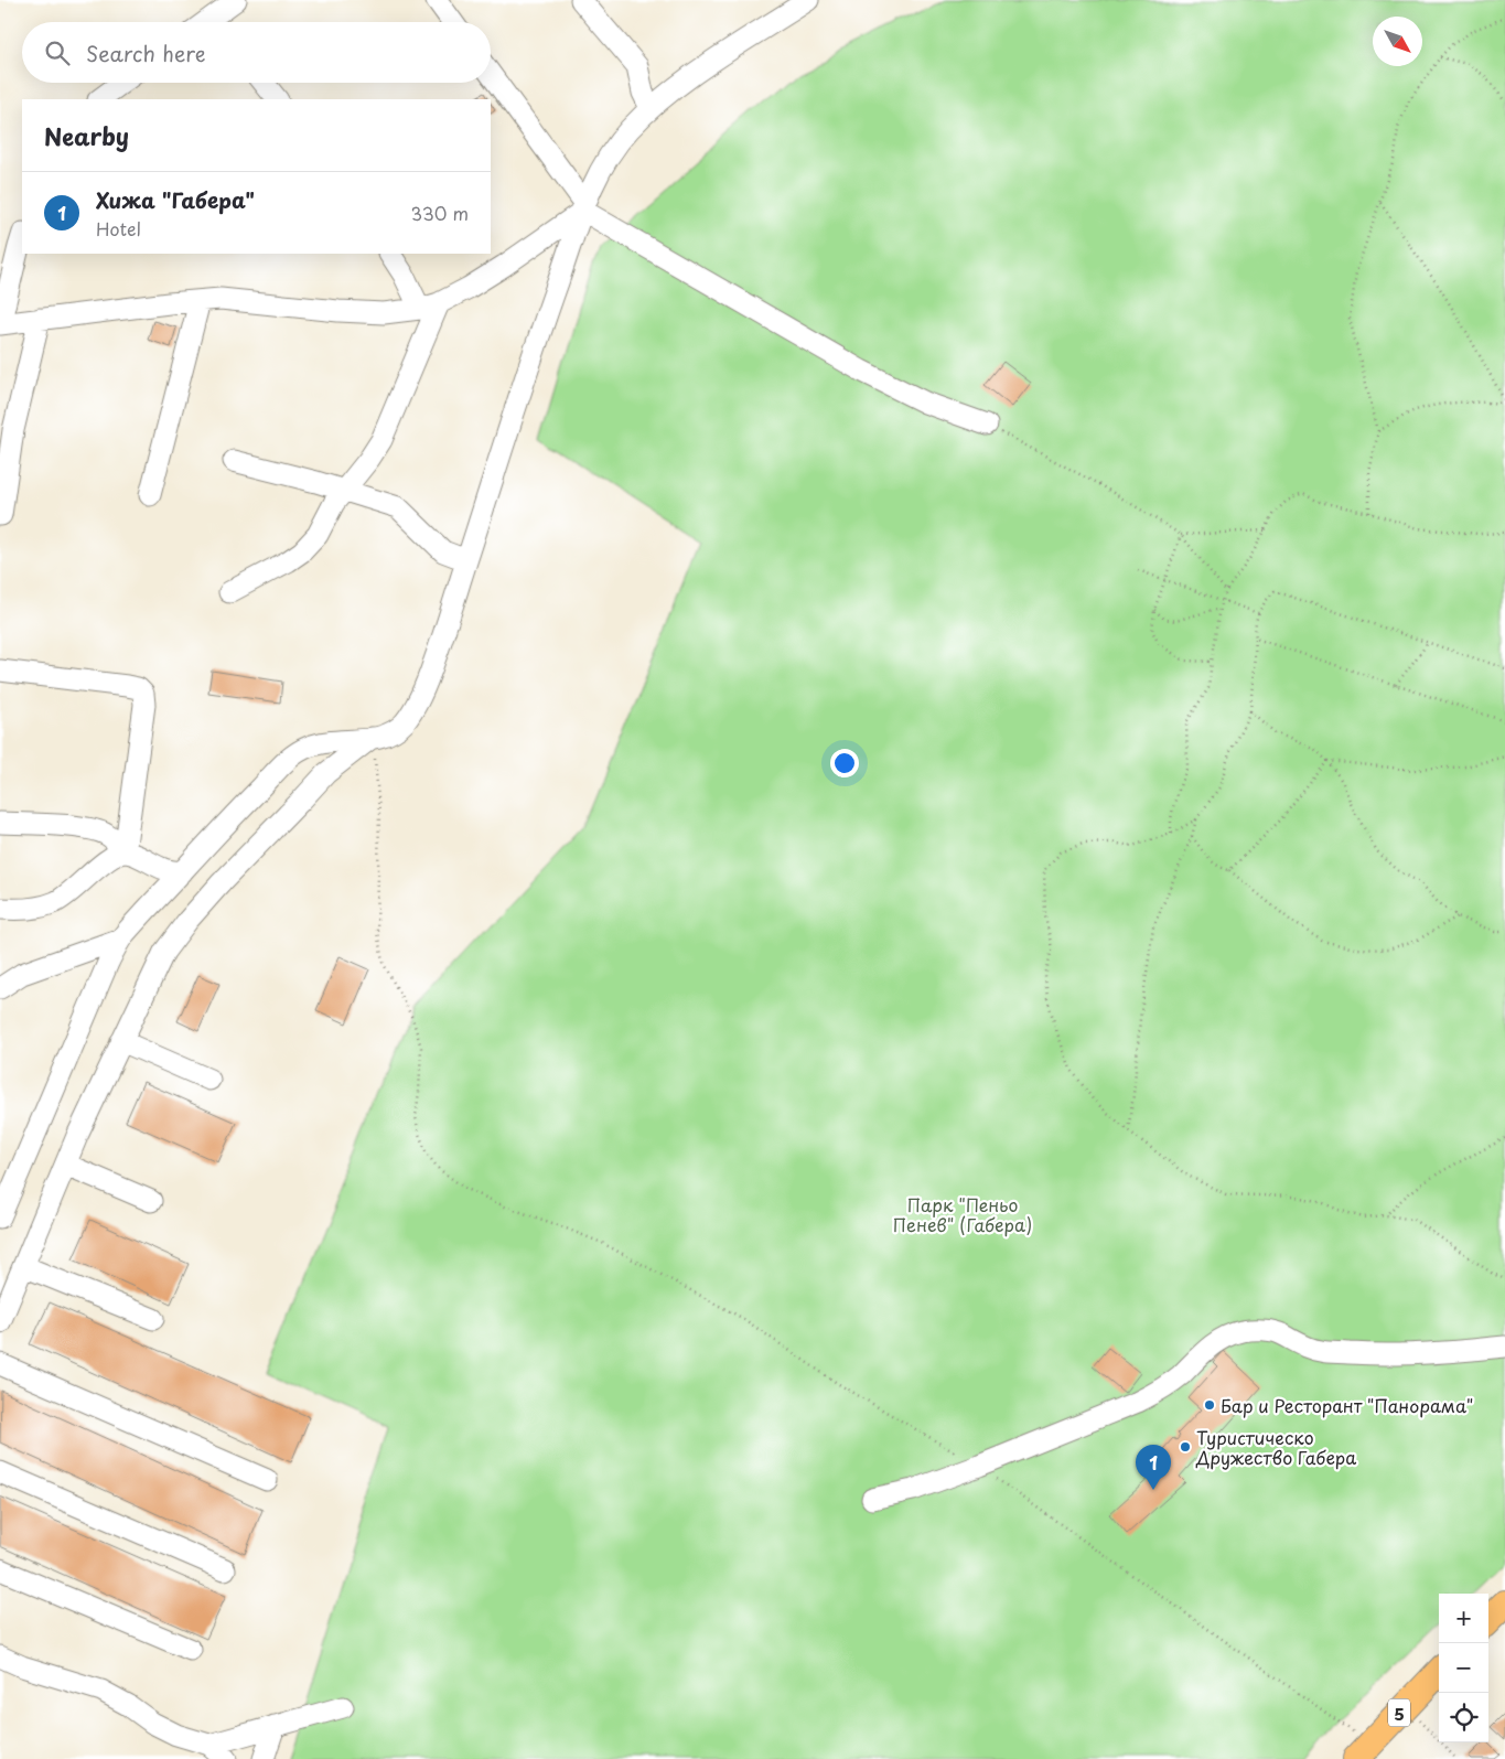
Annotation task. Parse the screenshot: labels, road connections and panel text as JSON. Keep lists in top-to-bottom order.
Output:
{
  "streets": {
    "main road": ["5"]
  },
  "parks": ["Парк \"Пеньо Пенев\" (Габера)"],
  "places": ["Бар и Ресторант \"Панорама\"", "Туристическо Дружество Габера"],
  "north": "bottom right",
  "page": {
    "search": "Search here",
    "heading": "Nearby",
    "list": [
      {
        "mark": "1",
        "name": "Хижа \"Габера\"",
        "note": "Hotel",
        "value": "330 m"
      }
    ],
    "pins": "1",
    "map_buttons": ["+", "−"]
  }
}
